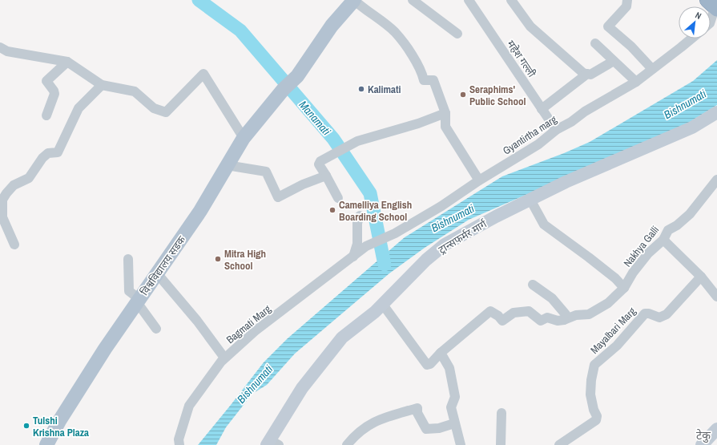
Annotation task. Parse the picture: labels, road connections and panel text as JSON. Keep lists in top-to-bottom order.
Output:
{
  "streets": {
    "main road": ["ट्रान्सफर्मर मार्ग", "विश्वविद्यालय सडक"],
    "street": [
      "महेश गल्ली",
      "Gyantirtha marg",
      "Nakhya Galli",
      "Bagmati Marg",
      "Mayalbari Marg"
    ]
  },
  "crossings": [
    ["महेश गल्ली", "Gyantirtha marg"],
    ["Gyantirtha marg", "Bagmati Marg"]
  ],
  "districts": ["टेकु"],
  "water": ["Bishnumati", "Manamati"],
  "places": [
    "Kalimati",
    "Seraphims' Public School",
    "Camelliya English Boarding School",
    "Mitra High School",
    "Tulshi Krishna Plaza"
  ],
  "north": "top right"
}
